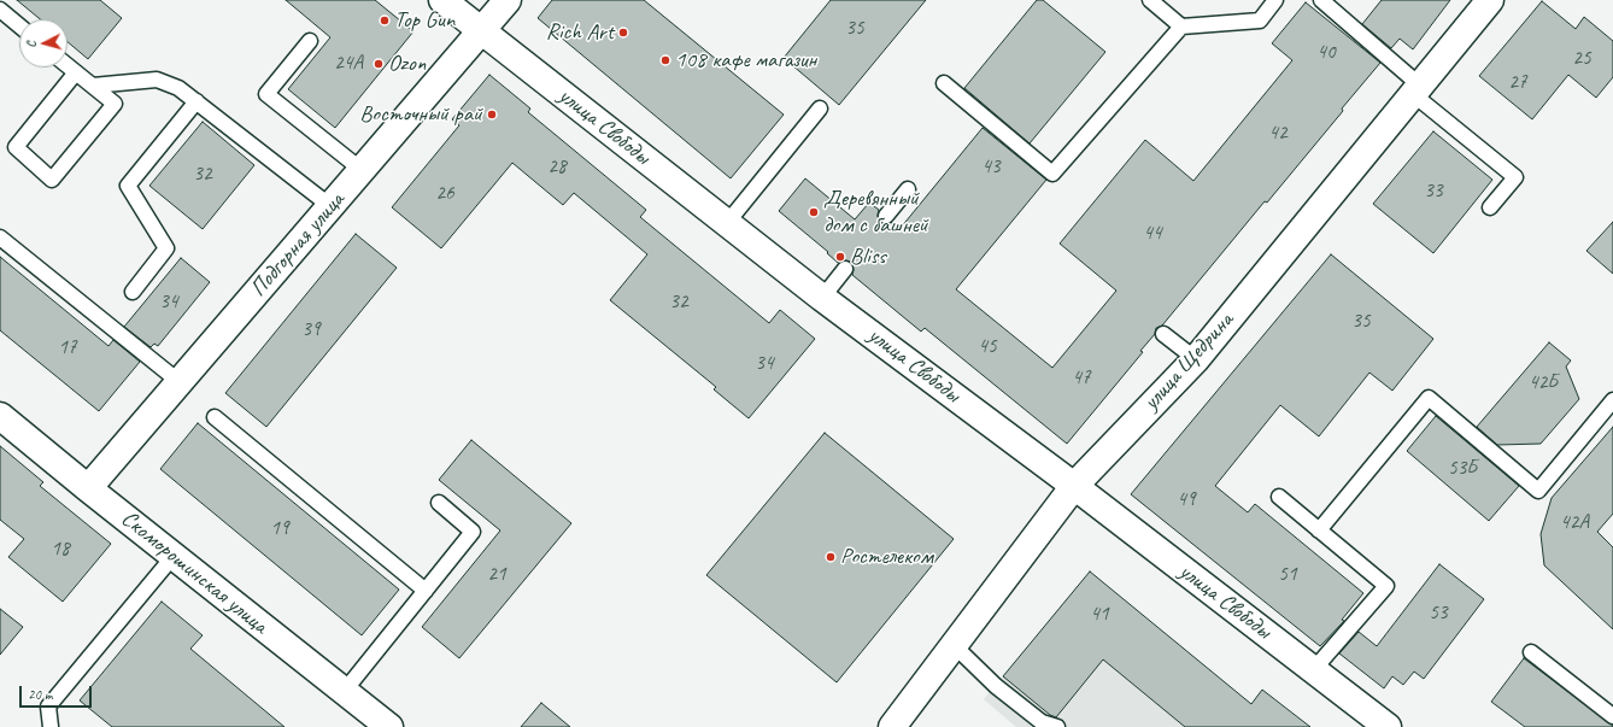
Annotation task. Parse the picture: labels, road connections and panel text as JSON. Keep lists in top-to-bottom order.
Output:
{
  "streets": {
    "street": [
      "улица Свободы",
      "Подгорная улица",
      "улица Щедрина",
      "Скоморошинская улица"
    ]
  },
  "crossings": [
    ["улица Свободы", "Подгорная улица"],
    ["улица Свободы", "улица Щедрина"],
    ["Подгорная улица", "Скоморошинская улица"]
  ],
  "places": [
    "Top Gun",
    "Rich Art",
    "108 кафе магазин",
    "Ozon",
    "Восточный рай",
    "Деревянный дом с башней",
    "Bliss",
    "Ростелеком"
  ],
  "house_numbers": [
    "35",
    "40",
    "25",
    "24А",
    "27",
    "42",
    "28",
    "43",
    "32",
    "33",
    "26",
    "44",
    "34",
    "32",
    "35",
    "39",
    "45",
    "17",
    "34",
    "47",
    "42Б",
    "53Б",
    "49",
    "42А",
    "19",
    "18",
    "21",
    "51",
    "53",
    "41"
  ],
  "scale_bar": "20 m",
  "north": "left"
}
